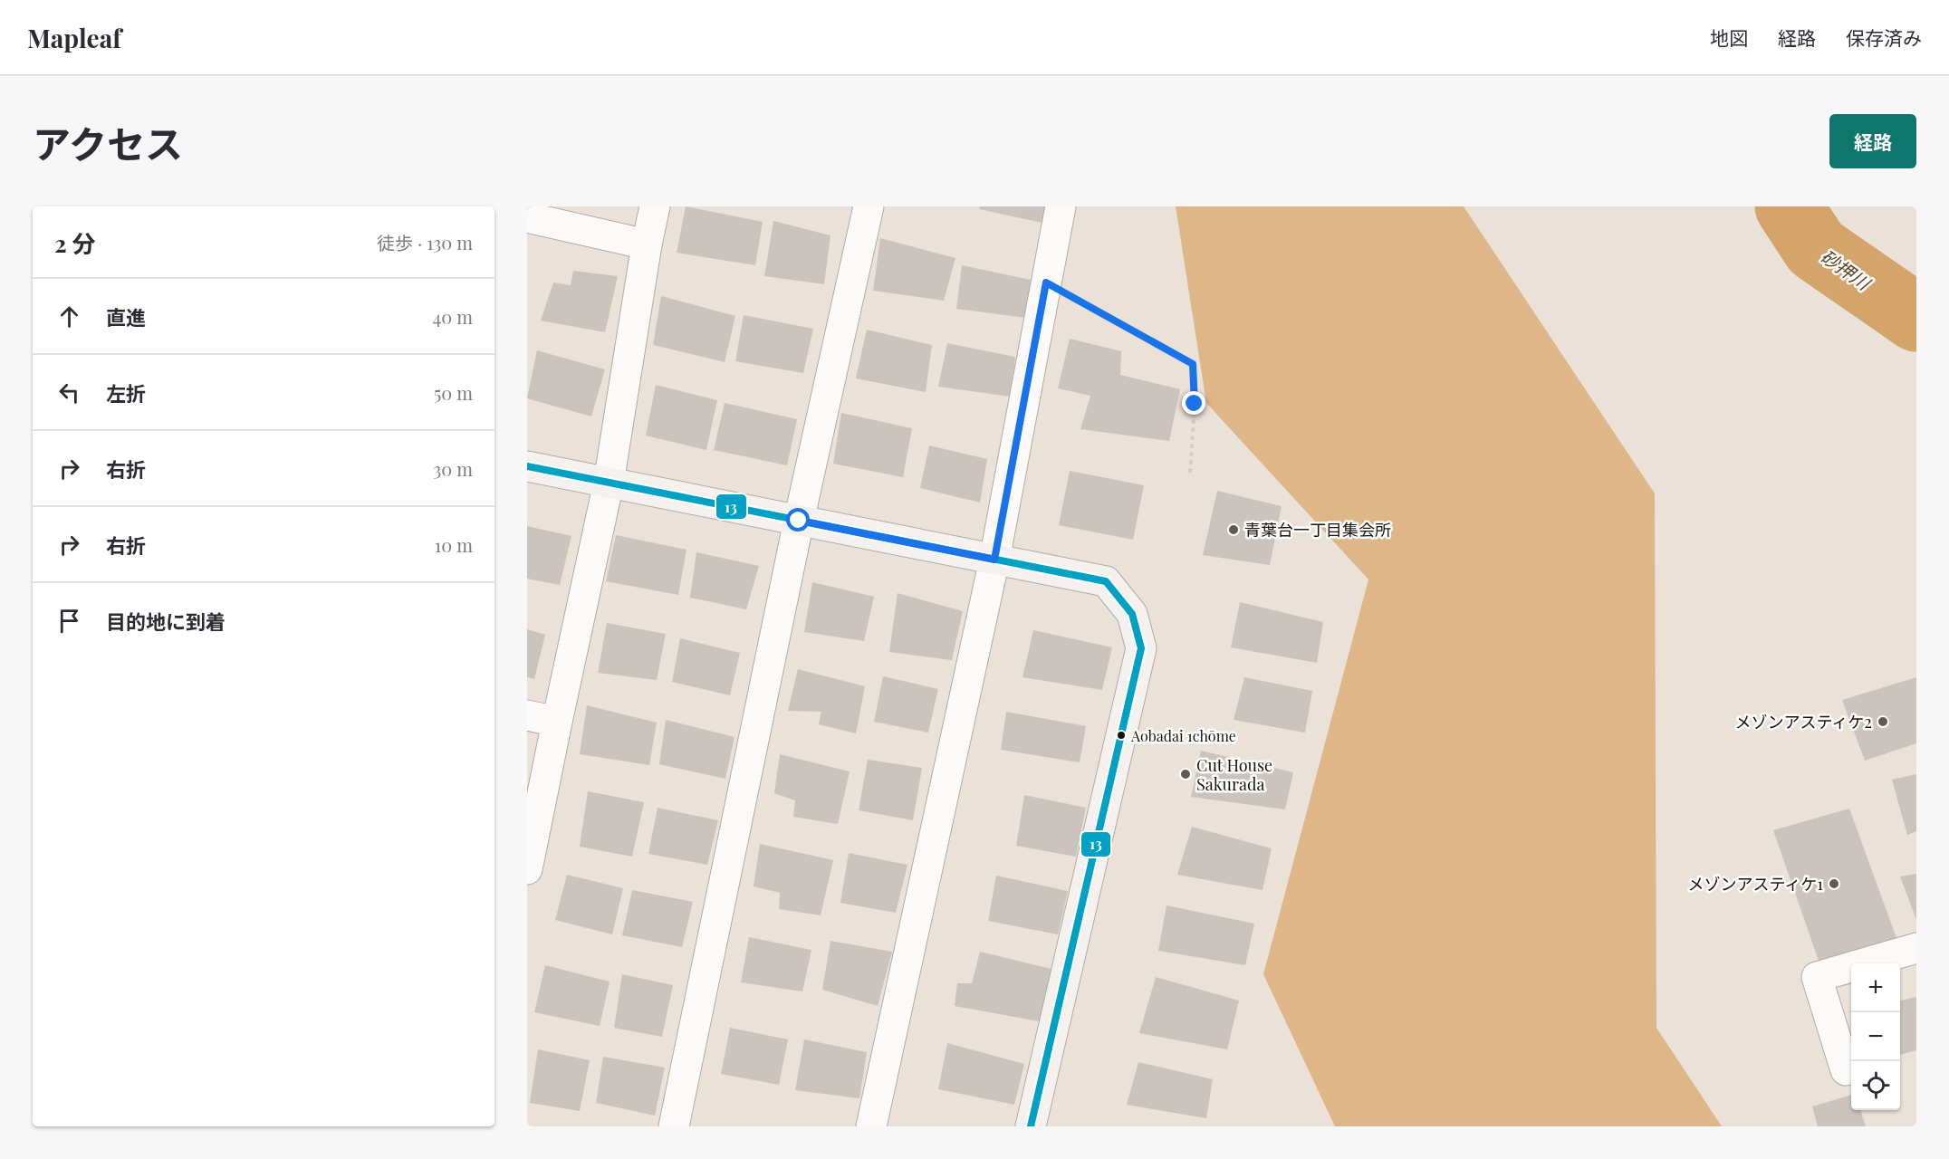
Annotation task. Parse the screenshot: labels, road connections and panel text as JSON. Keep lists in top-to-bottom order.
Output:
{
  "water": ["砂押川"],
  "places": [
    "青葉台一丁目集会所",
    "メゾンアスティケ2",
    "Aobadai 1chōme",
    "Cut House Sakurada",
    "メゾンアスティケ1"
  ],
  "lines": ["transit line 13"],
  "page": {
    "header": "Mapleaf",
    "nav": ["地図", "経路", "保存済み"],
    "title": "アクセス",
    "buttons": "経路",
    "heading": ["2 分", "徒歩 · 130 m"],
    "list": [
      ["直進", "40 m"],
      ["左折", "50 m"],
      ["右折", "30 m"],
      ["右折", "10 m"],
      "目的地に到着"
    ],
    "map_buttons": ["+", "−"]
  }
}
